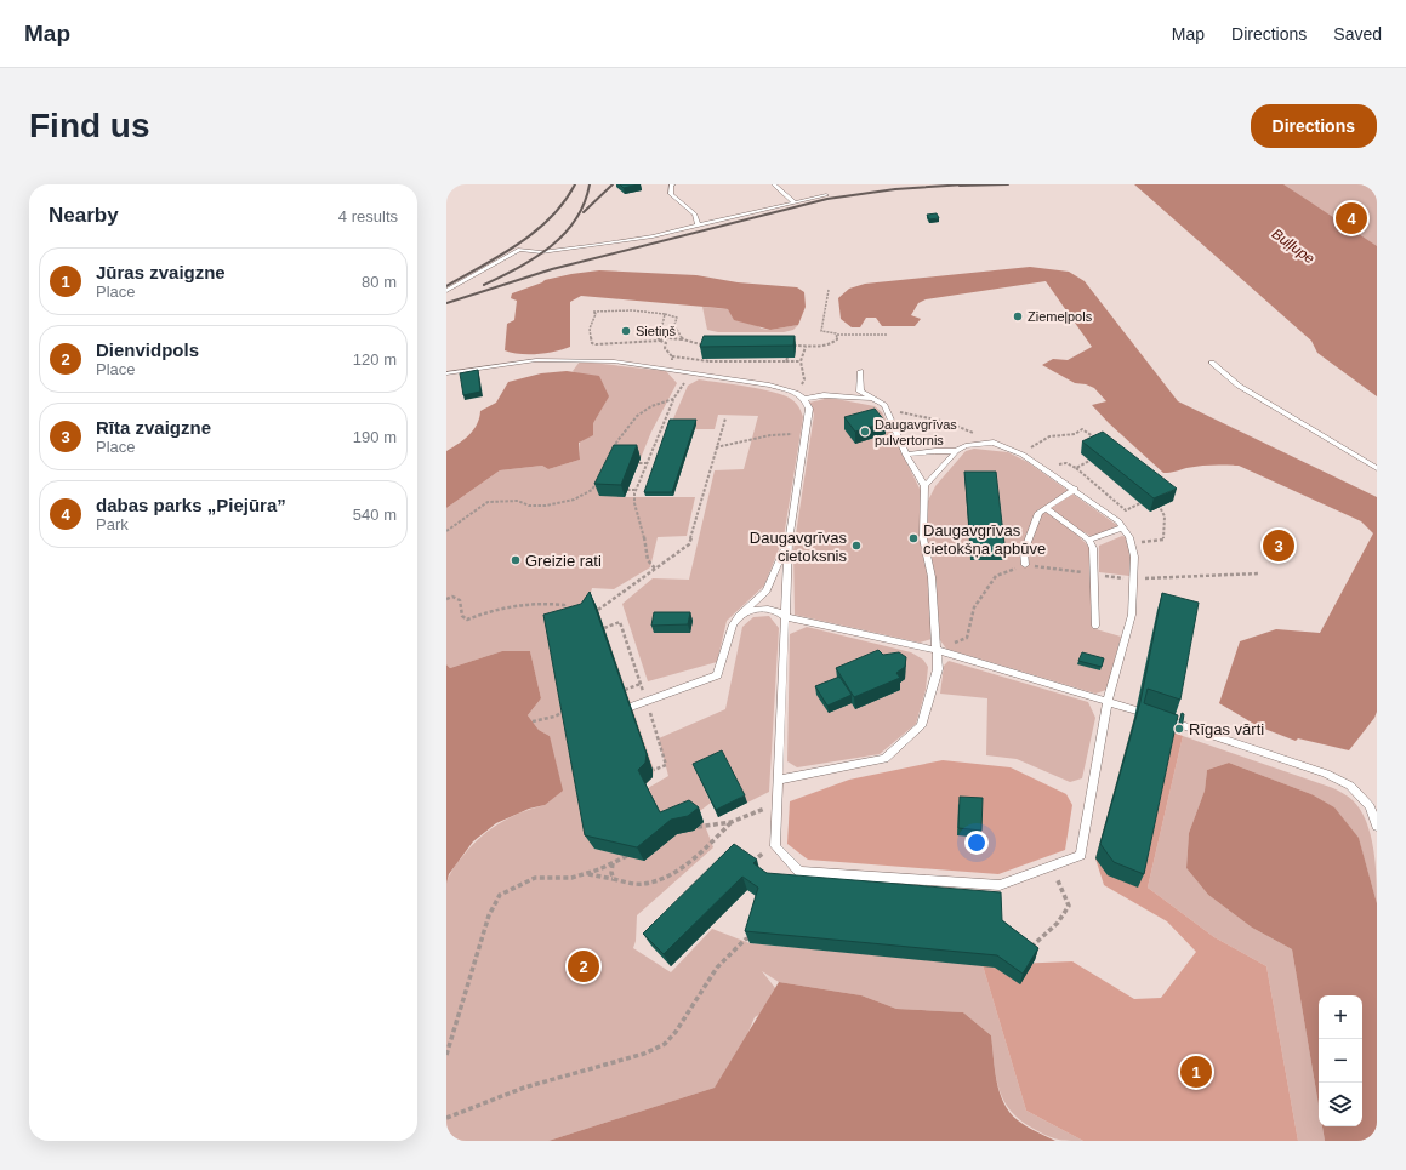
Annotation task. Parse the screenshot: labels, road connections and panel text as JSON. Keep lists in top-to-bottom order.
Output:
{
  "water": ["Buļļupe"],
  "places": [
    "Ziemeļpols",
    "Sietiņš",
    "Daugavgrīvas pulvertornis",
    "Daugavgrīvas cietokšņa apbūve",
    "Daugavgrīvas cietoksnis",
    "Greizie rati",
    "Rīgas vārti"
  ],
  "page": {
    "header": "Map",
    "nav": ["Map", "Directions", "Saved"],
    "buttons": "Directions",
    "title": "Find us",
    "heading": ["Nearby", "4 results"],
    "pins": [
      "4",
      "3",
      "2",
      "1"
    ],
    "list": [
      {
        "mark": "1",
        "name": "Jūras zvaigzne",
        "note": "Place",
        "value": "80 m"
      },
      {
        "mark": "2",
        "name": "Dienvidpols",
        "note": "Place",
        "value": "120 m"
      },
      {
        "mark": "3",
        "name": "Rīta zvaigzne",
        "note": "Place",
        "value": "190 m"
      },
      {
        "mark": "4",
        "name": "dabas parks „Piejūra”",
        "note": "Park",
        "value": "540 m"
      }
    ],
    "map_buttons": ["+", "−"]
  }
}
